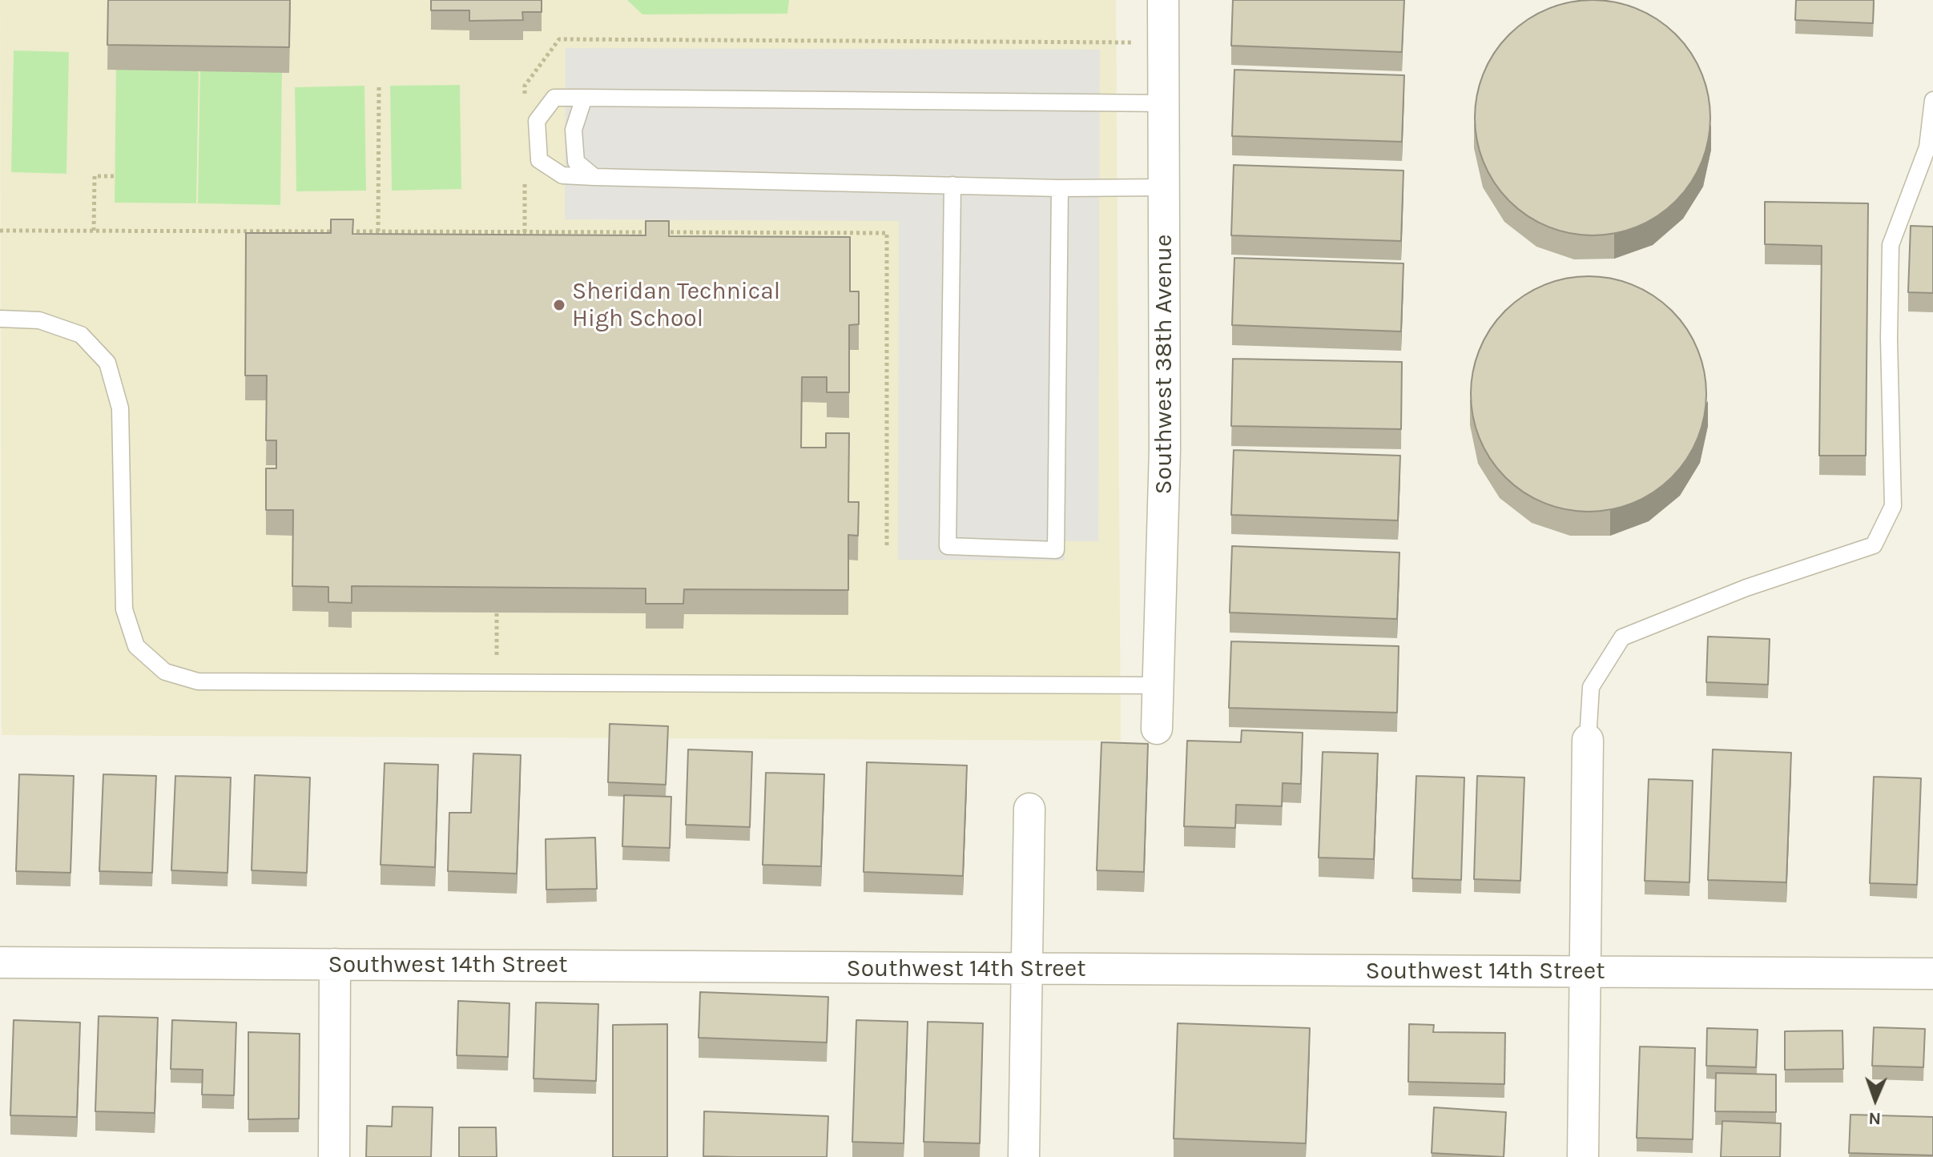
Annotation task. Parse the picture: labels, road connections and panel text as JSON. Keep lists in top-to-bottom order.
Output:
{
  "streets": {
    "street": ["Southwest 38th Avenue", "Southwest 14th Street"]
  },
  "places": ["Sheridan Technical High School"],
  "north": "bottom"
}
